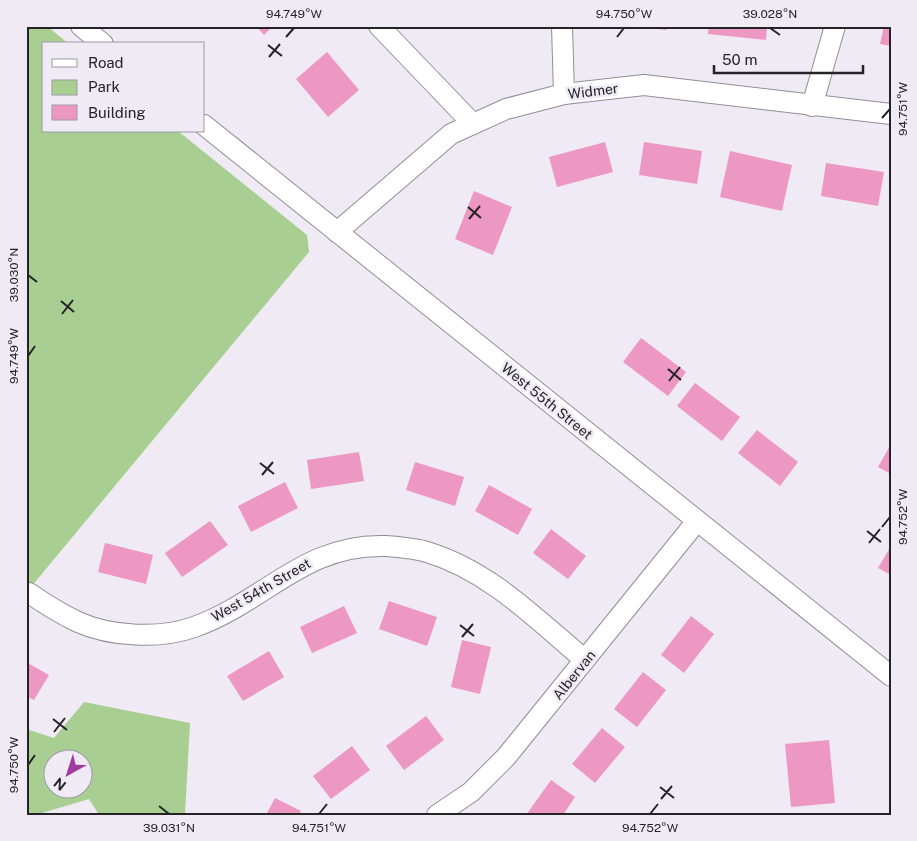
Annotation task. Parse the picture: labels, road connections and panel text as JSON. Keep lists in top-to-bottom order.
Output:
{
  "streets": {
    "street": [
      "Widmer",
      "West 55th Street",
      "West 54th Street",
      "Albervan"
    ]
  },
  "crossings": [
    ["Widmer", "West 55th Street"],
    ["West 55th Street", "Albervan"],
    ["West 54th Street", "Albervan"]
  ],
  "legend": ["Road", "Park", "Building"],
  "scale_bar": "50 m",
  "north": "bottom left",
  "coordinates": [
    "94.749°W",
    "94.750°W",
    "39.028°N",
    "94.751°W",
    "39.030°N",
    "94.752°W",
    "39.031°N"
  ]
}
